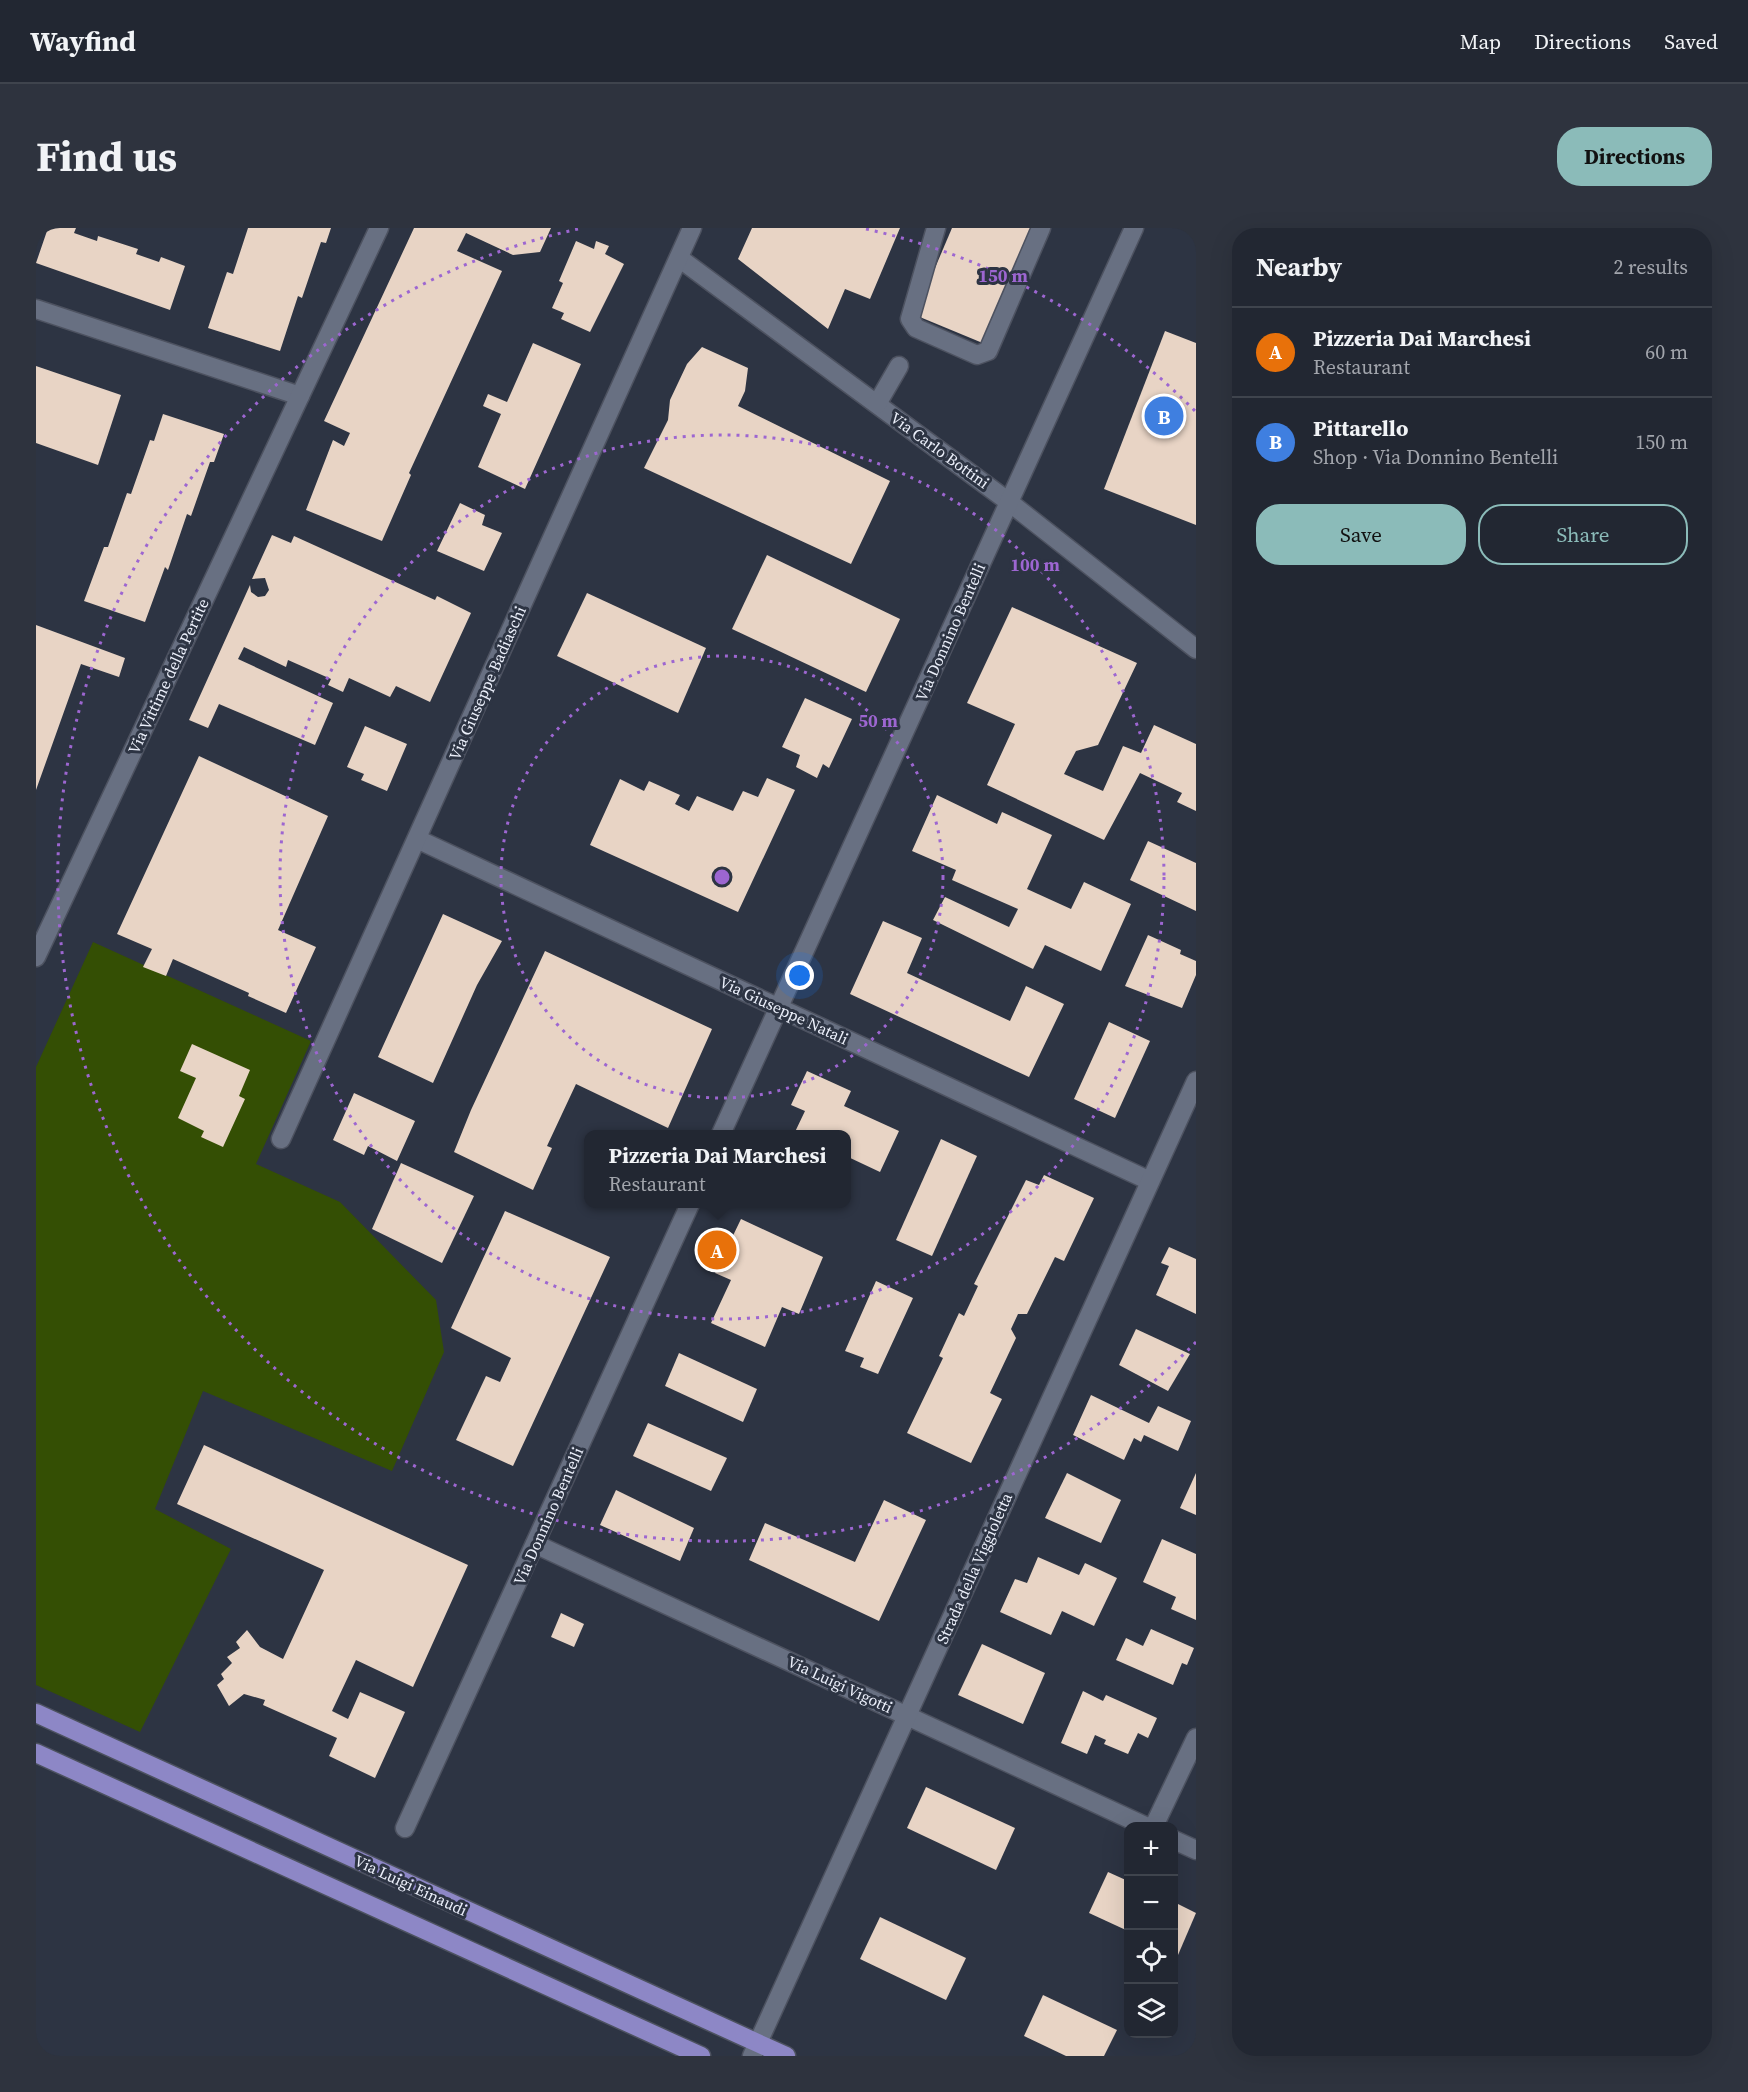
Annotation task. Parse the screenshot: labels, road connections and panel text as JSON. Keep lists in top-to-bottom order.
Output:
{
  "streets": {
    "main road": ["Via Luigi Einaudi"],
    "street": [
      "Via Carlo Bottini",
      "Via Donnino Bentelli",
      "Via Vittime della Pertite",
      "Via Giuseppe Badiaschi",
      "Via Giuseppe Natali",
      "Strada della Viggioletta",
      "Via Luigi Vigotti"
    ]
  },
  "crossings": [
    ["Via Carlo Bottini", "Via Donnino Bentelli"],
    ["Via Carlo Bottini", "Via Giuseppe Badiaschi"],
    ["Via Donnino Bentelli", "Via Giuseppe Natali"],
    ["Via Donnino Bentelli", "Via Luigi Vigotti"],
    ["Via Giuseppe Badiaschi", "Via Giuseppe Natali"],
    ["Via Giuseppe Natali", "Strada della Viggioletta"],
    ["Strada della Viggioletta", "Via Luigi Vigotti"],
    ["Strada della Viggioletta", "Via Luigi Einaudi"]
  ],
  "page": {
    "header": "Wayfind",
    "nav": ["Map", "Directions", "Saved"],
    "title": "Find us",
    "buttons": [
      "Directions",
      ["Save", "Share"]
    ],
    "heading": ["Nearby", "2 results"],
    "list": [
      {
        "mark": "A",
        "name": "Pizzeria Dai Marchesi",
        "note": "Restaurant",
        "value": "60 m"
      },
      {
        "mark": "B",
        "name": "Pittarello",
        "note": "Shop · Via Donnino Bentelli",
        "value": "150 m"
      }
    ],
    "pins": ["B", "A"],
    "popup": ["Pizzeria Dai Marchesi", "Restaurant"],
    "map_buttons": ["+", "−"]
  },
  "rings": ["150 m", "100 m", "50 m"]
}
